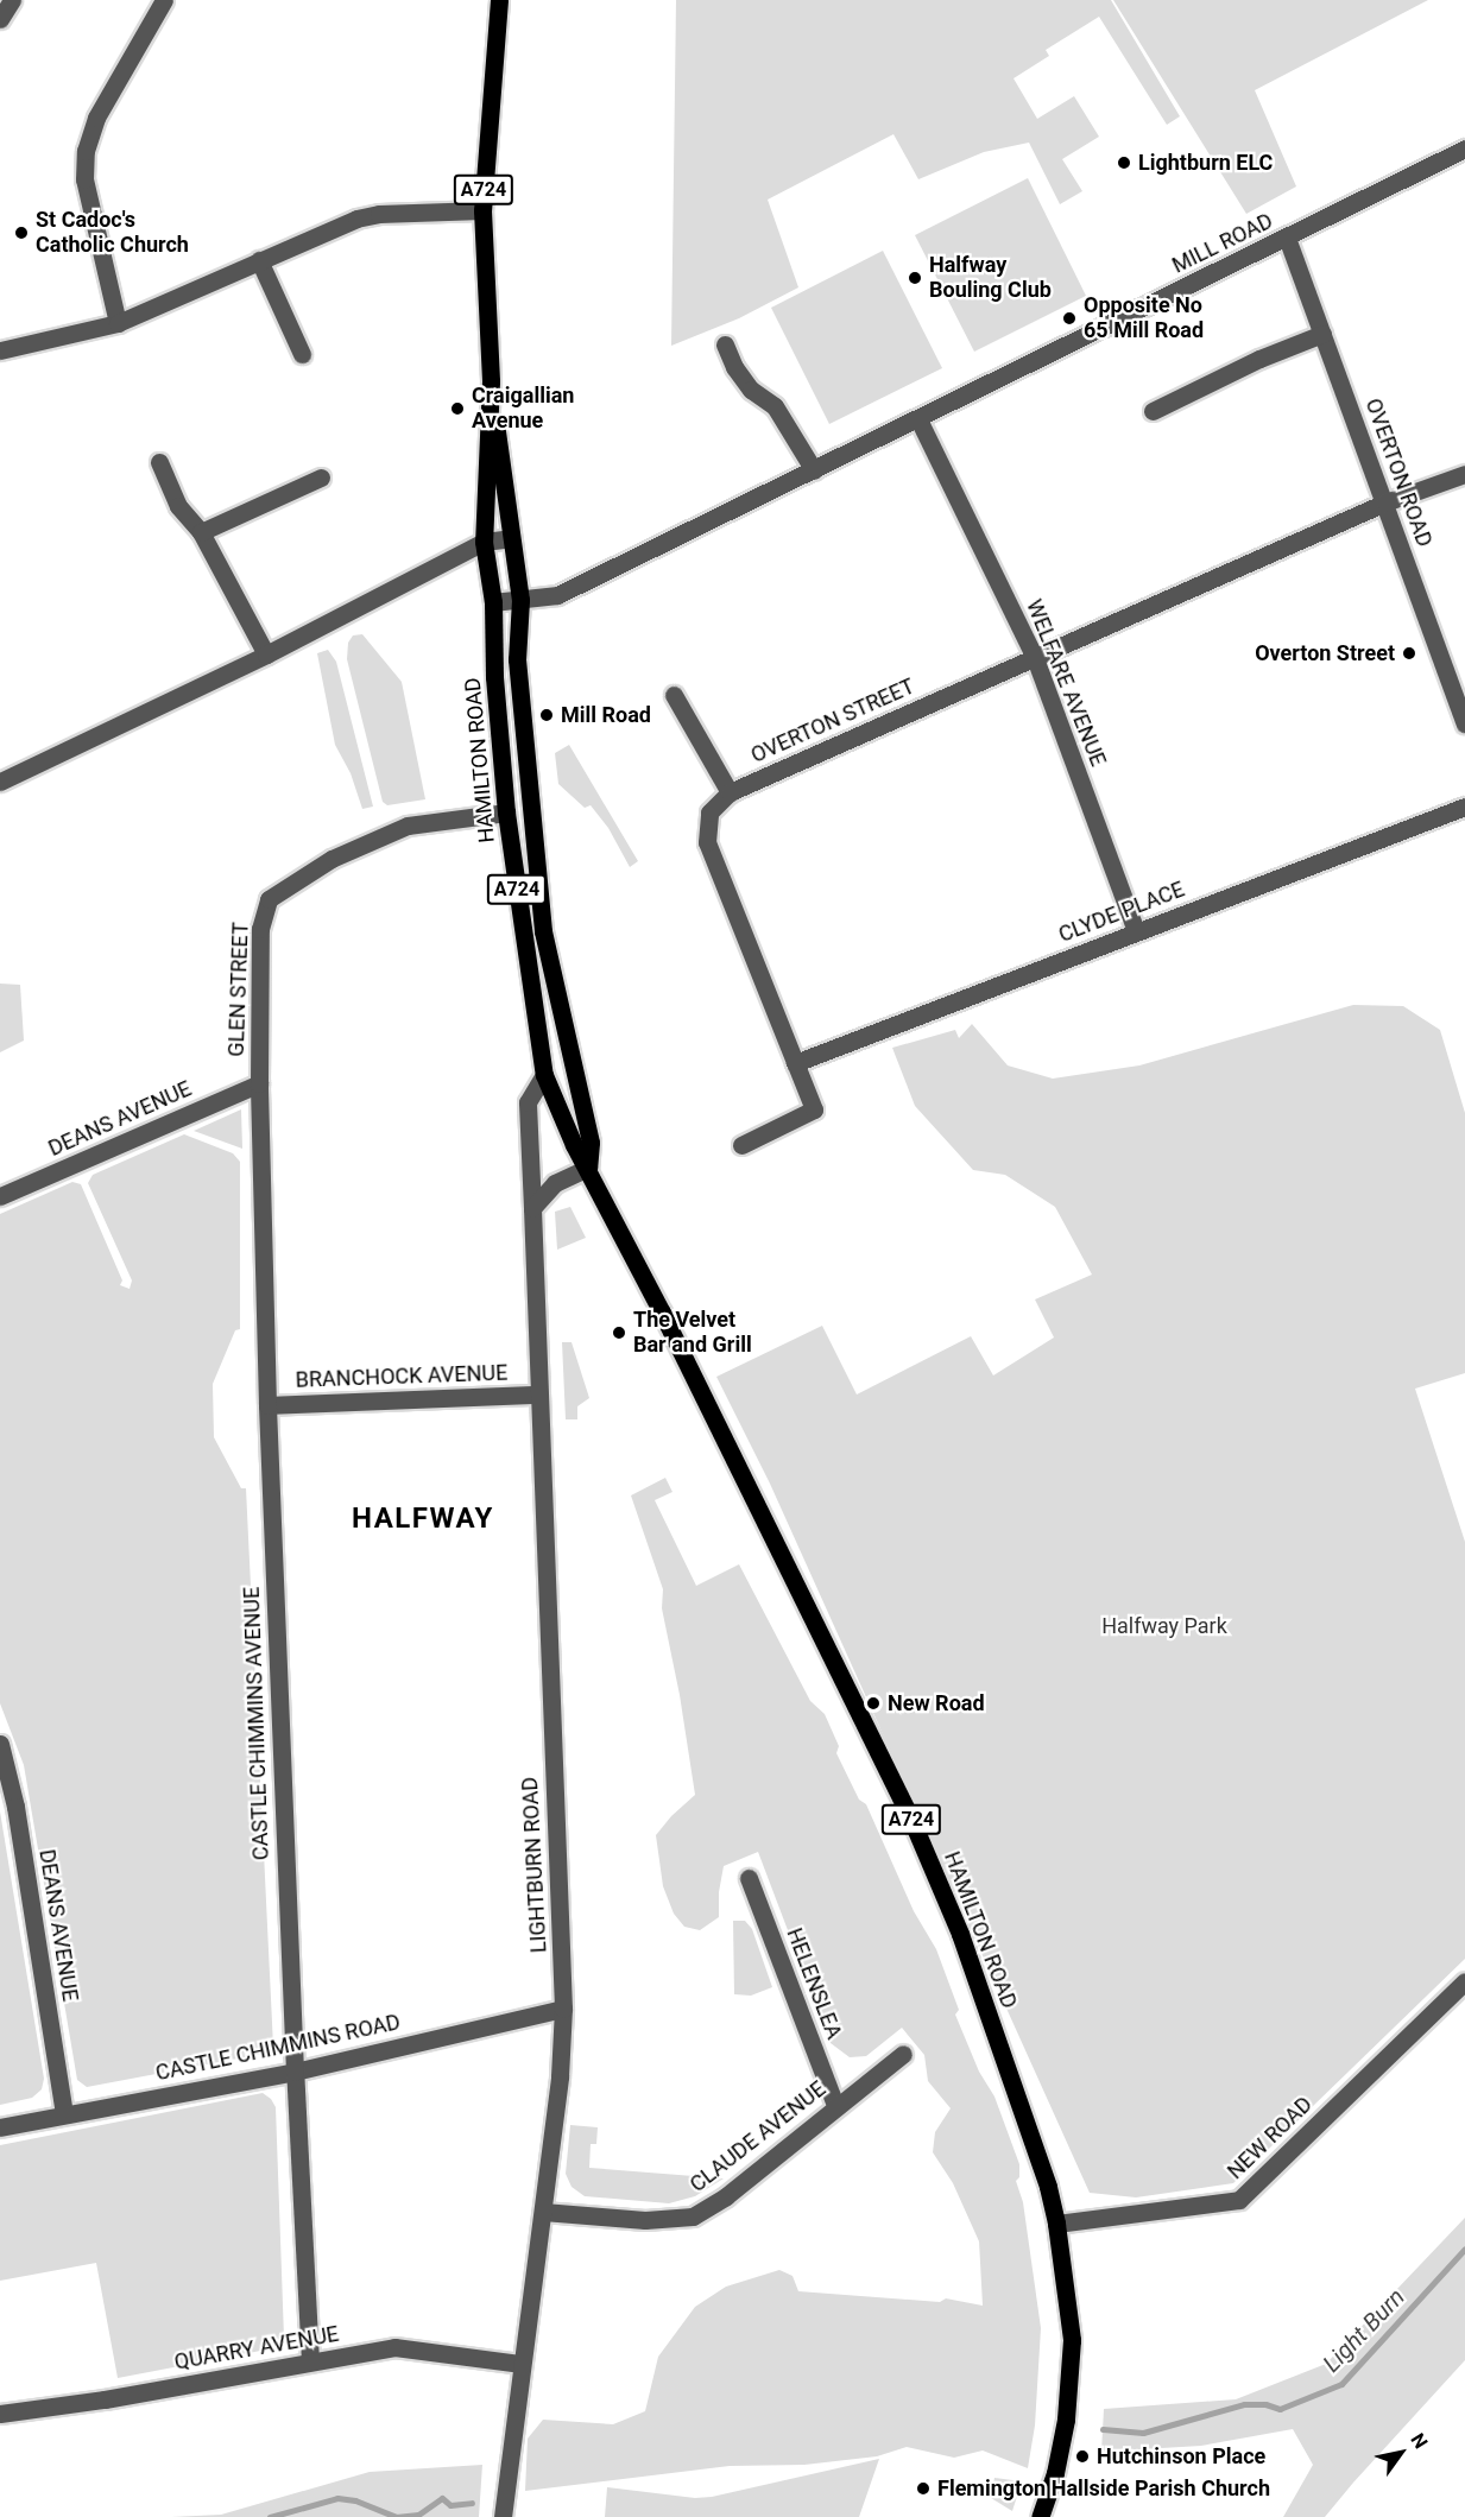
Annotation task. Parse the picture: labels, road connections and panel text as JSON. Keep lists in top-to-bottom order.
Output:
{
  "streets": {
    "main road": ["A724", "HAMILTON ROAD"],
    "street": [
      "MILL ROAD",
      "OVERTON ROAD",
      "WELFARE AVENUE",
      "OVERTON STREET",
      "CLYDE PLACE",
      "GLEN STREET",
      "DEANS AVENUE",
      "BRANCHOCK AVENUE",
      "CASTLE CHIMMINS AVENUE",
      "LIGHTBURN ROAD",
      "HELENSLEA",
      "CASTLE CHIMMINS ROAD",
      "CLAUDE AVENUE",
      "NEW ROAD",
      "QUARRY AVENUE"
    ]
  },
  "crossings": [
    ["MILL ROAD", "OVERTON ROAD"],
    ["MILL ROAD", "WELFARE AVENUE"],
    ["MILL ROAD", "HAMILTON ROAD"],
    ["OVERTON ROAD", "OVERTON STREET"],
    ["WELFARE AVENUE", "OVERTON STREET"],
    ["WELFARE AVENUE", "CLYDE PLACE"],
    ["OVERTON STREET", "CLYDE PLACE"],
    ["HAMILTON ROAD", "GLEN STREET"],
    ["HAMILTON ROAD", "LIGHTBURN ROAD"],
    ["HAMILTON ROAD", "NEW ROAD"],
    ["GLEN STREET", "DEANS AVENUE"],
    ["GLEN STREET", "CASTLE CHIMMINS AVENUE"],
    ["DEANS AVENUE", "CASTLE CHIMMINS AVENUE"],
    ["DEANS AVENUE", "CASTLE CHIMMINS ROAD"],
    ["BRANCHOCK AVENUE", "CASTLE CHIMMINS AVENUE"],
    ["BRANCHOCK AVENUE", "LIGHTBURN ROAD"],
    ["CASTLE CHIMMINS AVENUE", "CASTLE CHIMMINS ROAD"],
    ["CASTLE CHIMMINS AVENUE", "QUARRY AVENUE"],
    ["LIGHTBURN ROAD", "CASTLE CHIMMINS ROAD"],
    ["LIGHTBURN ROAD", "CLAUDE AVENUE"],
    ["LIGHTBURN ROAD", "QUARRY AVENUE"],
    ["HELENSLEA", "CLAUDE AVENUE"]
  ],
  "districts": ["HALFWAY"],
  "water": ["Light Burn"],
  "parks": ["Halfway Park"],
  "places": [
    "Lightburn ELC",
    "St Cadoc's Catholic Church",
    "Halfway Bouling Club",
    "Opposite No 65 Mill Road",
    "Craigallian Avenue",
    "Overton Street",
    "Mill Road",
    "The Velvet Bar and Grill",
    "New Road",
    "Hutchinson Place",
    "Flemington Hallside Parish Church"
  ],
  "north": "top right"
}
